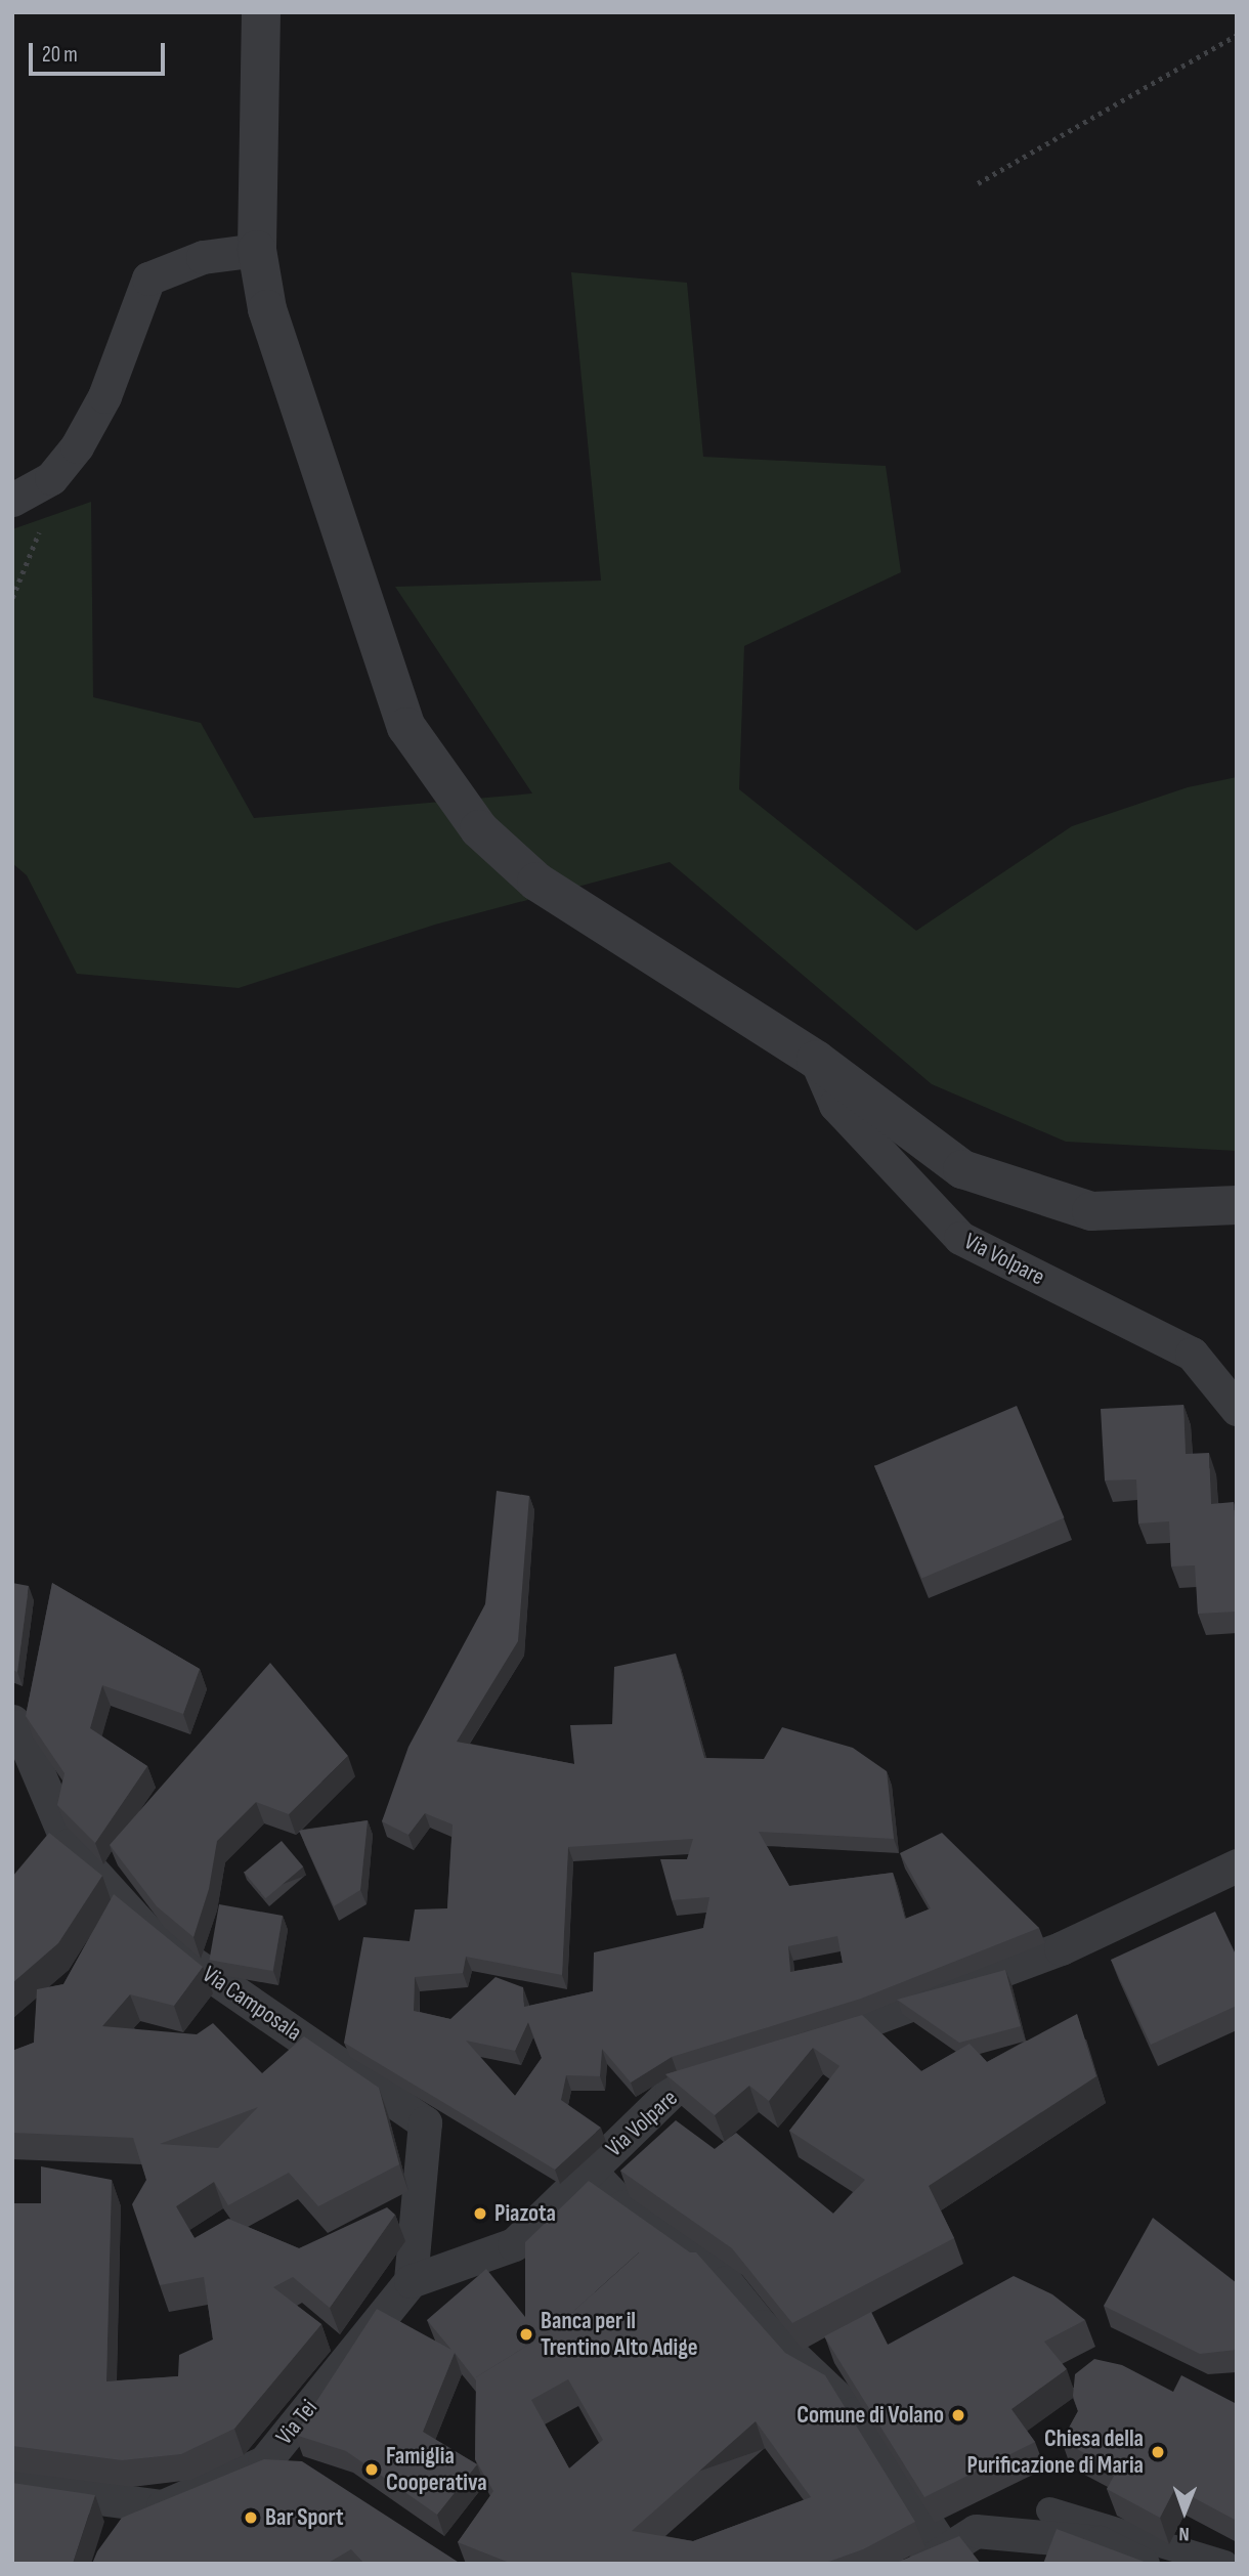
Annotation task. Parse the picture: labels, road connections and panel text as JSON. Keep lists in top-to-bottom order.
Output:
{
  "streets": {
    "street": ["Via Volpare", "Via Camposala", "Via Tei"]
  },
  "crossings": [
    ["Via Camposala", "Via Tei"]
  ],
  "places": [
    "Piazota",
    "Banca per il Trentino Alto Adige",
    "Comune di Volano",
    "Chiesa della Purificazione di Maria",
    "Famiglia Cooperativa",
    "Bar Sport"
  ],
  "scale_bar": "20 m",
  "north": "bottom"
}
